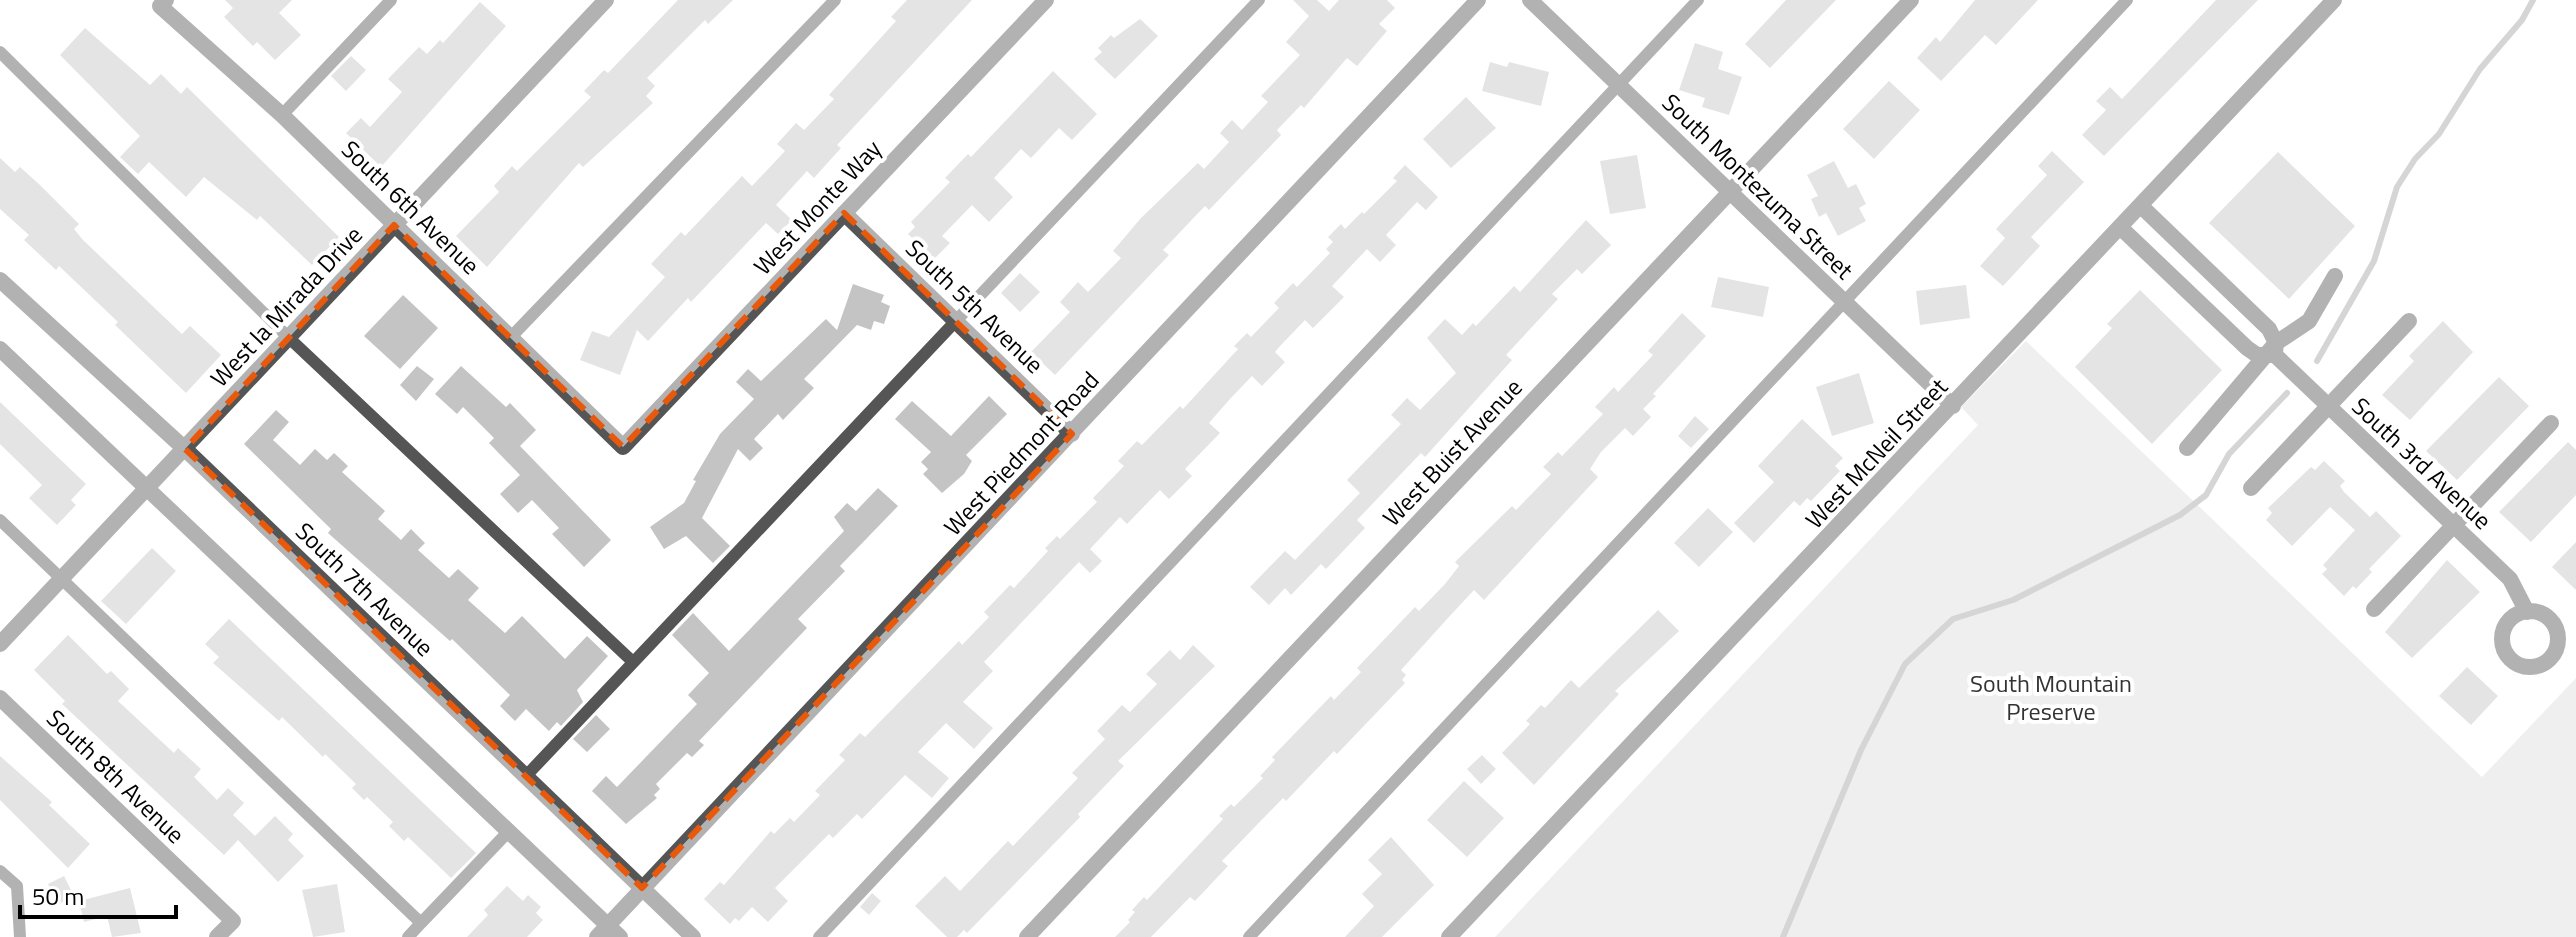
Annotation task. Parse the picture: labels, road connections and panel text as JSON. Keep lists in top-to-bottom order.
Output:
{
  "streets": {
    "street": [
      "South Montezuma Street",
      "South 6th Avenue",
      "West Monte Way",
      "West la Mirada Drive",
      "South 5th Avenue",
      "West Buist Avenue",
      "West Piedmont Road",
      "West McNeil Street",
      "South 3rd Avenue",
      "South 7th Avenue",
      "South 8th Avenue"
    ]
  },
  "crossings": [
    ["South Montezuma Street", "West Buist Avenue"],
    ["South Montezuma Street", "West McNeil Street"],
    ["South 6th Avenue", "West Monte Way"],
    ["South 6th Avenue", "West la Mirada Drive"],
    ["West Monte Way", "South 5th Avenue"],
    ["West la Mirada Drive", "South 7th Avenue"],
    ["South 5th Avenue", "West Piedmont Road"],
    ["West Piedmont Road", "South 7th Avenue"],
    ["West McNeil Street", "South 3rd Avenue"]
  ],
  "parks": ["South Mountain Preserve"],
  "scale_bar": "50 m"
}
